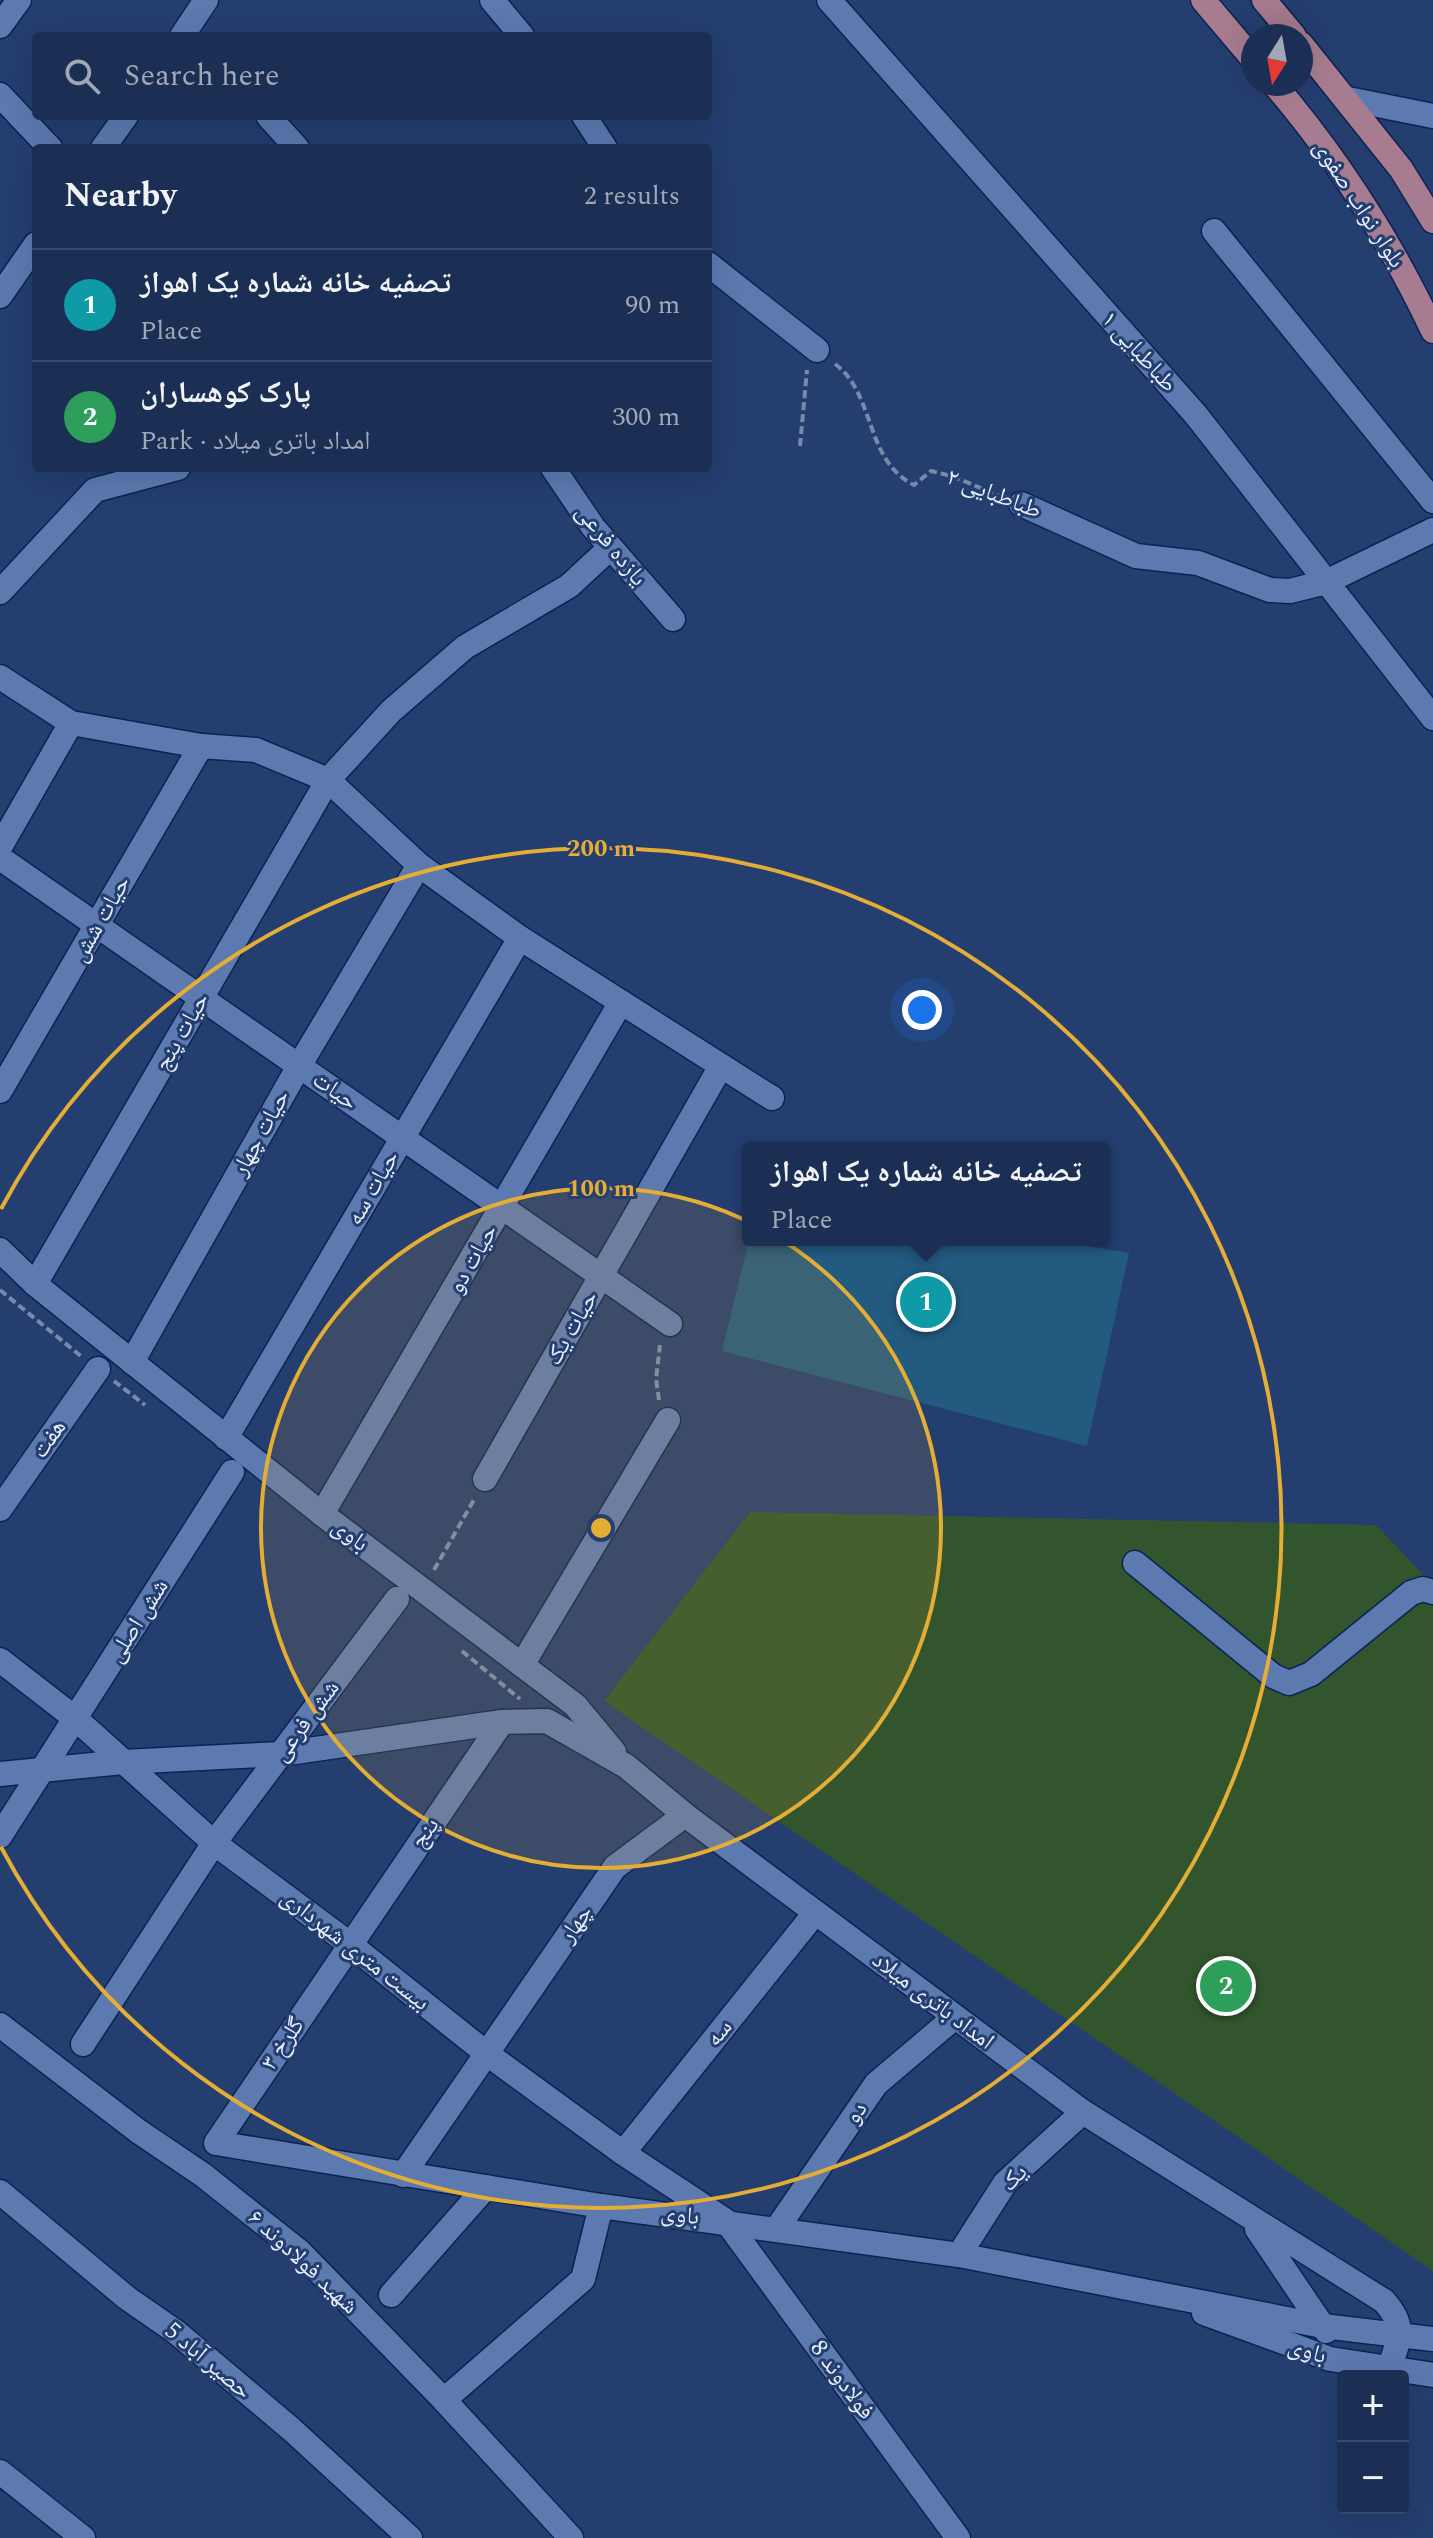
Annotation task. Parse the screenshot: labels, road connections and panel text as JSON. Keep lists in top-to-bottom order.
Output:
{
  "streets": {
    "main road": ["بلوار نواب صفوی"],
    "street": [
      "طباطبایی ۱",
      "طباطبایی ۲",
      "یازده فرعی",
      "حیات شش",
      "حیات پنج",
      "حیات",
      "حیات چهار",
      "حیات سه",
      "حیات دو",
      "حیات یک",
      "هفت",
      "باوی",
      "شش اصلی",
      "شش فرعی",
      "پنج",
      "چهار",
      "بیست متری شهرداری",
      "امداد باتری میلاد",
      "سه",
      "گلرخ ۳",
      "دو",
      "یک",
      "شهید فولادوند ۶",
      "حصیر آباد 5",
      "فولادوند 8"
    ]
  },
  "crossings": [
    ["طباطبایی ۱", "طباطبایی ۲"],
    ["یازده فرعی", "حیات پنج"],
    ["حیات شش", "حیات"],
    ["حیات پنج", "حیات"],
    ["حیات پنج", "باوی"],
    ["حیات", "حیات چهار"],
    ["حیات", "حیات سه"],
    ["حیات", "حیات دو"],
    ["حیات", "حیات یک"],
    ["حیات چهار", "باوی"],
    ["حیات سه", "باوی"],
    ["حیات دو", "باوی"],
    ["باوی", "چهار"],
    ["باوی", "بیست متری شهرداری"],
    ["باوی", "امداد باتری میلاد"],
    ["باوی", "گلرخ ۳"],
    ["باوی", "دو"],
    ["باوی", "یک"],
    ["باوی", "فولادوند 8"],
    ["شش اصلی", "بیست متری شهرداری"],
    ["شش فرعی", "بیست متری شهرداری"],
    ["پنج", "بیست متری شهرداری"],
    ["پنج", "گلرخ ۳"],
    ["چهار", "بیست متری شهرداری"],
    ["چهار", "امداد باتری میلاد"],
    ["بیست متری شهرداری", "سه"],
    ["بیست متری شهرداری", "گلرخ ۳"],
    ["بیست متری شهرداری", "فولادوند 8"],
    ["امداد باتری میلاد", "سه"],
    ["امداد باتری میلاد", "دو"],
    ["امداد باتری میلاد", "یک"]
  ],
  "north": "bottom",
  "page": {
    "search": "Search here",
    "heading": ["Nearby", "2 results"],
    "list": [
      {
        "mark": "1",
        "name": "تصفیه خانه شماره یک اهواز",
        "note": "Place",
        "value": "90 m"
      },
      {
        "mark": "2",
        "name": "پارک کوهساران",
        "note": "Park · امداد باتری میلاد",
        "value": "300 m"
      }
    ],
    "popup": ["تصفیه خانه شماره یک اهواز", "Place"],
    "pins": ["1", "2"],
    "map_buttons": ["+", "−"]
  },
  "rings": ["200 m", "100 m"]
}
